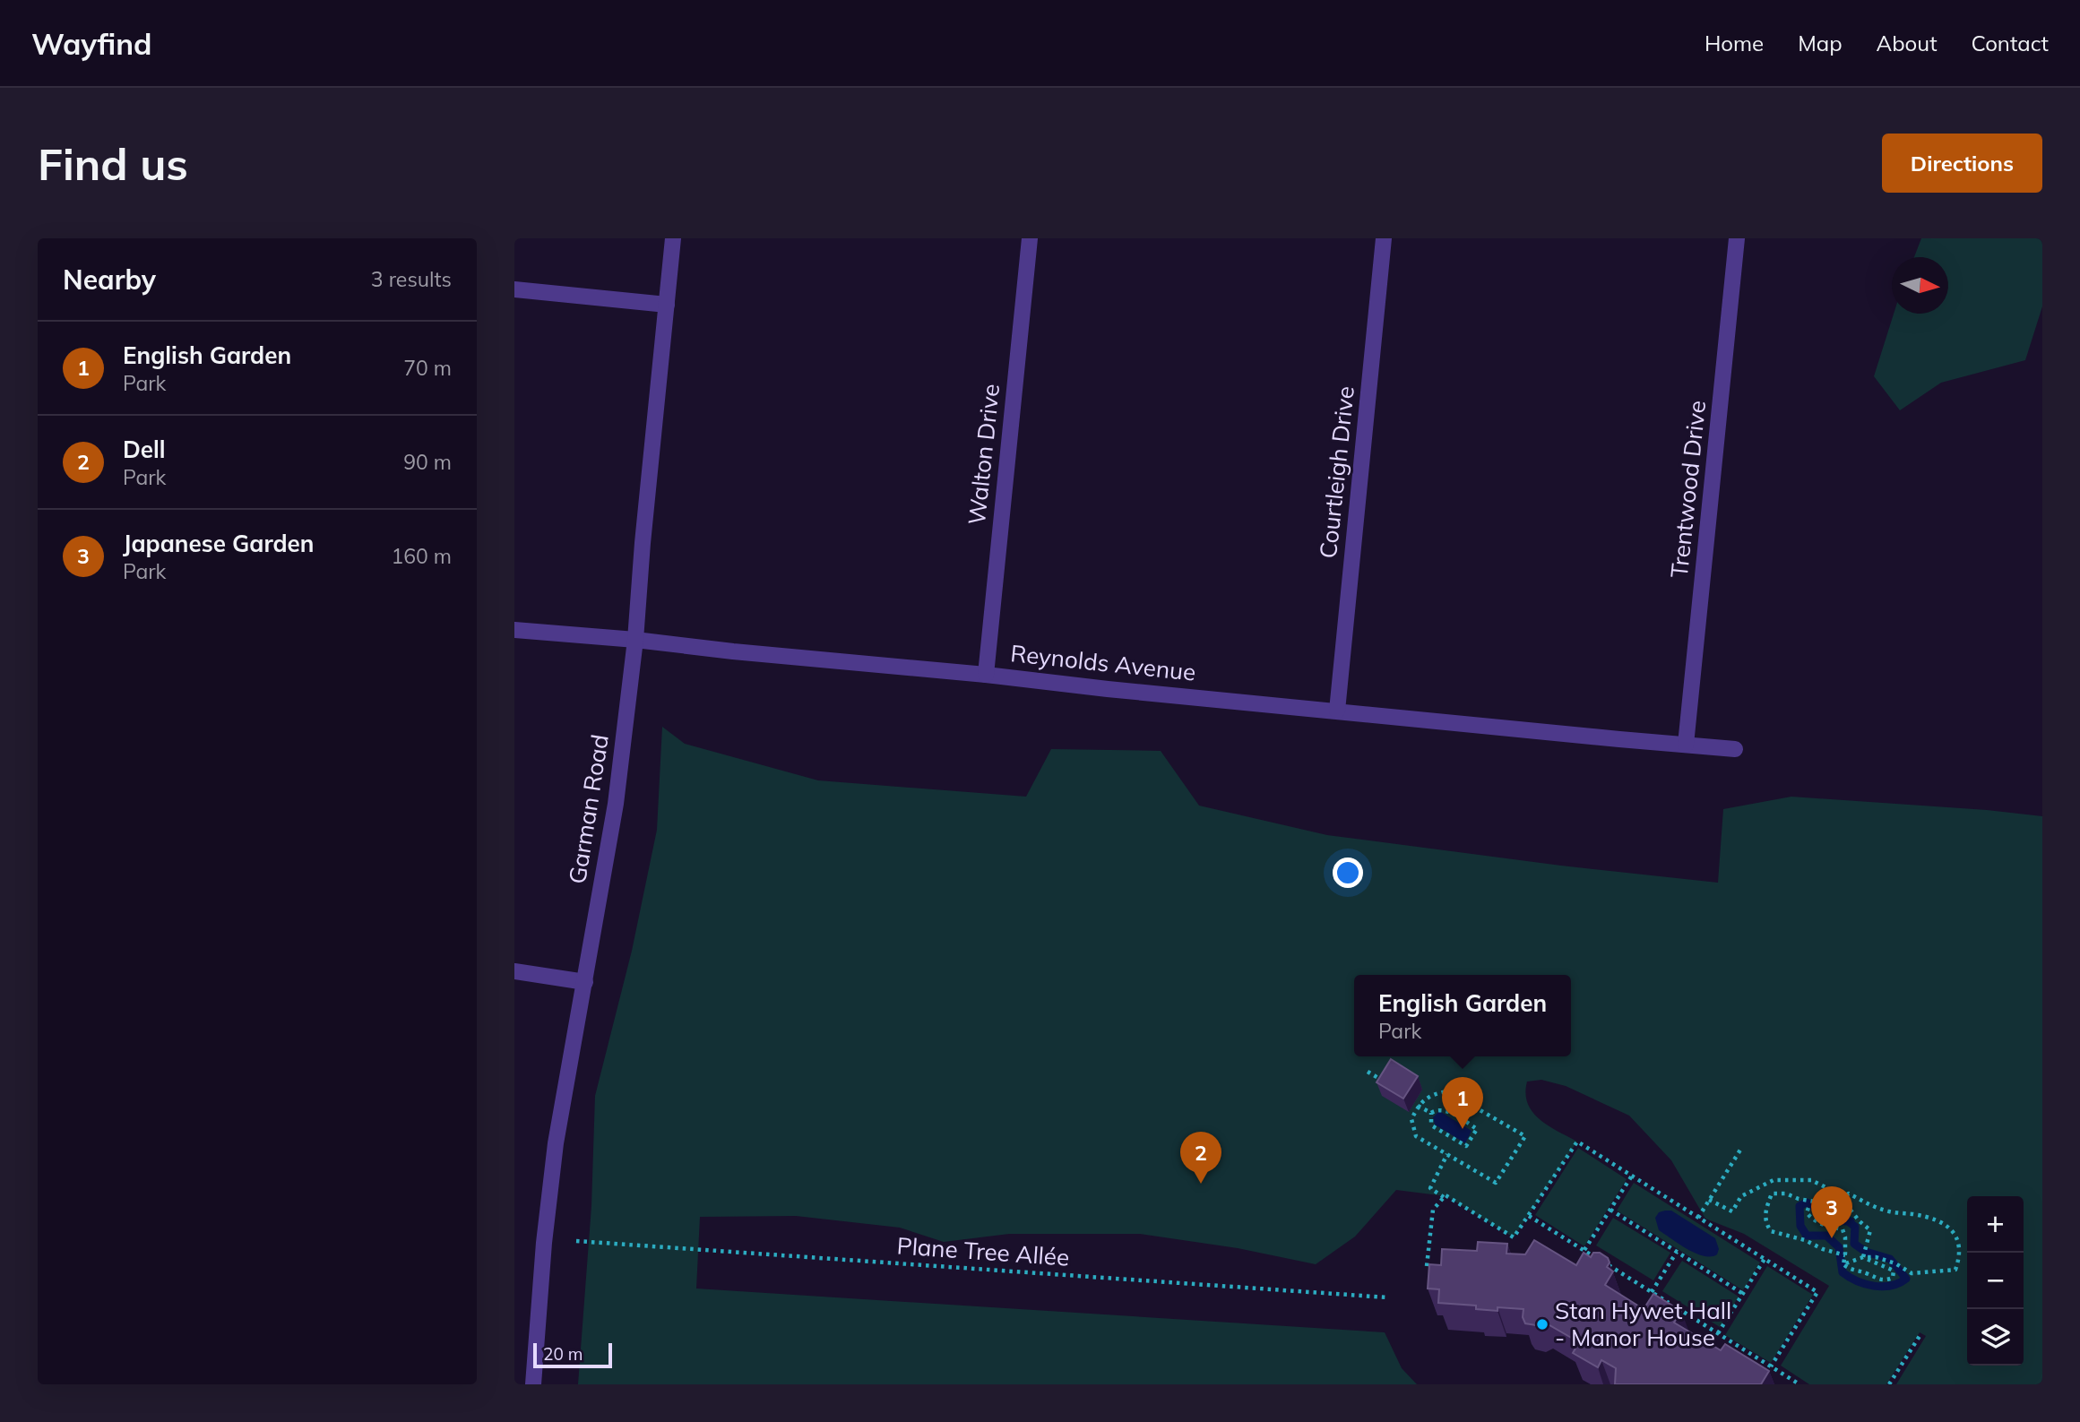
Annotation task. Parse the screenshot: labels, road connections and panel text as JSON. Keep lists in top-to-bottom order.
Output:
{
  "streets": {
    "street": [
      "Walton Drive",
      "Courtleigh Drive",
      "Trentwood Drive",
      "Reynolds Avenue",
      "Garman Road"
    ],
    "path": ["Plane Tree Allée"]
  },
  "crossings": [
    ["Walton Drive", "Reynolds Avenue"],
    ["Courtleigh Drive", "Reynolds Avenue"],
    ["Trentwood Drive", "Reynolds Avenue"],
    ["Reynolds Avenue", "Garman Road"]
  ],
  "places": ["Stan Hywet Hall - Manor House"],
  "scale_bar": "20 m",
  "north": "right",
  "page": {
    "header": "Wayfind",
    "nav": [
      "Home",
      "Map",
      "About",
      "Contact"
    ],
    "buttons": "Directions",
    "title": "Find us",
    "heading": ["Nearby", "3 results"],
    "list": [
      {
        "mark": "1",
        "name": "English Garden",
        "note": "Park",
        "value": "70 m"
      },
      {
        "mark": "2",
        "name": "Dell",
        "note": "Park",
        "value": "90 m"
      },
      {
        "mark": "3",
        "name": "Japanese Garden",
        "note": "Park",
        "value": "160 m"
      }
    ],
    "popup": ["English Garden", "Park"],
    "pins": ["1", "2", "3"],
    "map_buttons": ["+", "−"],
    "scale": "20 m"
  }
}
